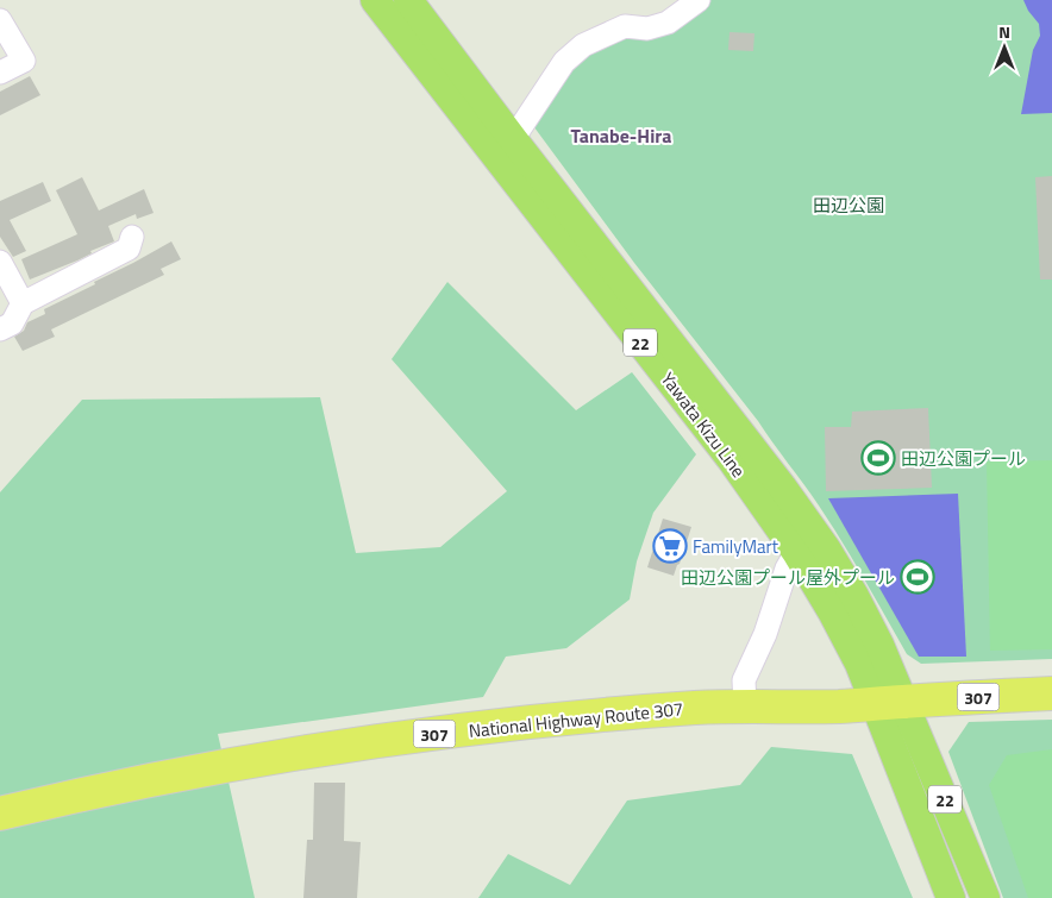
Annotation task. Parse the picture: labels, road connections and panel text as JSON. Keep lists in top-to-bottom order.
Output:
{
  "streets": {
    "highway": ["307", "National Highway Route 307"],
    "main road": ["22", "Yawata Kizu Line"]
  },
  "crossings": [
    ["Yawata Kizu Line", "National Highway Route 307"]
  ],
  "districts": ["Tanabe-Hira"],
  "parks": ["田辺公園"],
  "places": {
    "sports": ["田辺公園プール", "田辺公園プール屋外プール"],
    "supermarket": ["FamilyMart"]
  },
  "north": "top"
}
